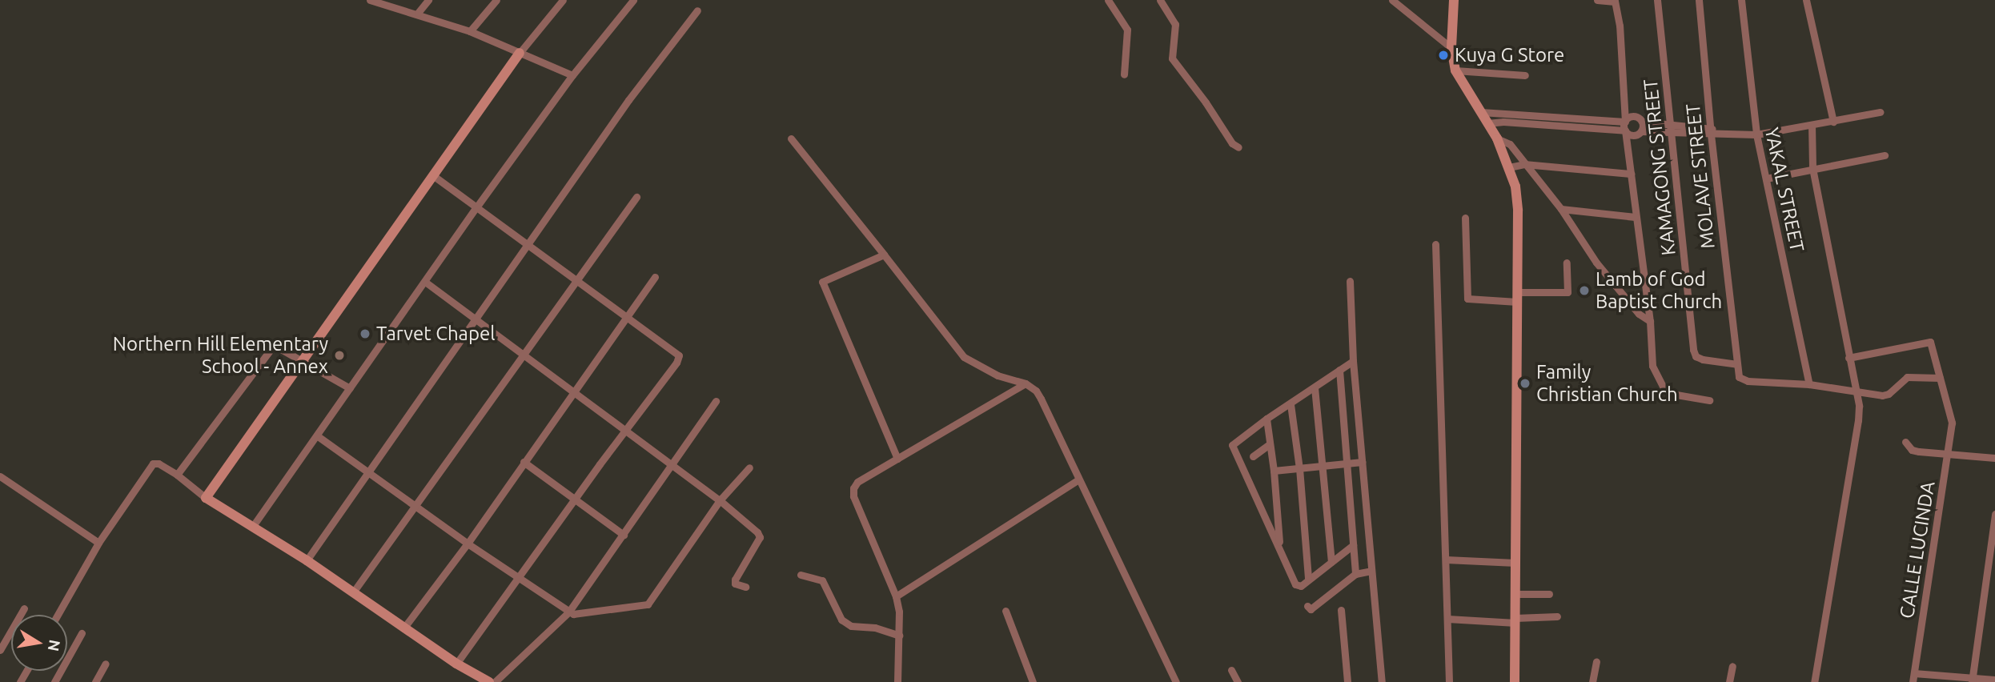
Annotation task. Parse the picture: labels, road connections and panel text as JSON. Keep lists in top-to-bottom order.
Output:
{
  "streets": {
    "street": [
      "KAMAGONG STREET",
      "MOLAVE STREET",
      "YAKAL STREET",
      "CALLE LUCINDA"
    ]
  },
  "crossings": [
    ["KAMAGONG STREET", "MOLAVE STREET"],
    ["MOLAVE STREET", "YAKAL STREET"]
  ],
  "places": [
    "Kuya G Store",
    "Lamb of God Baptist Church",
    "Tarvet Chapel",
    "Northern Hill Elementary School - Annex",
    "Family Christian Church"
  ],
  "north": "right"
}
